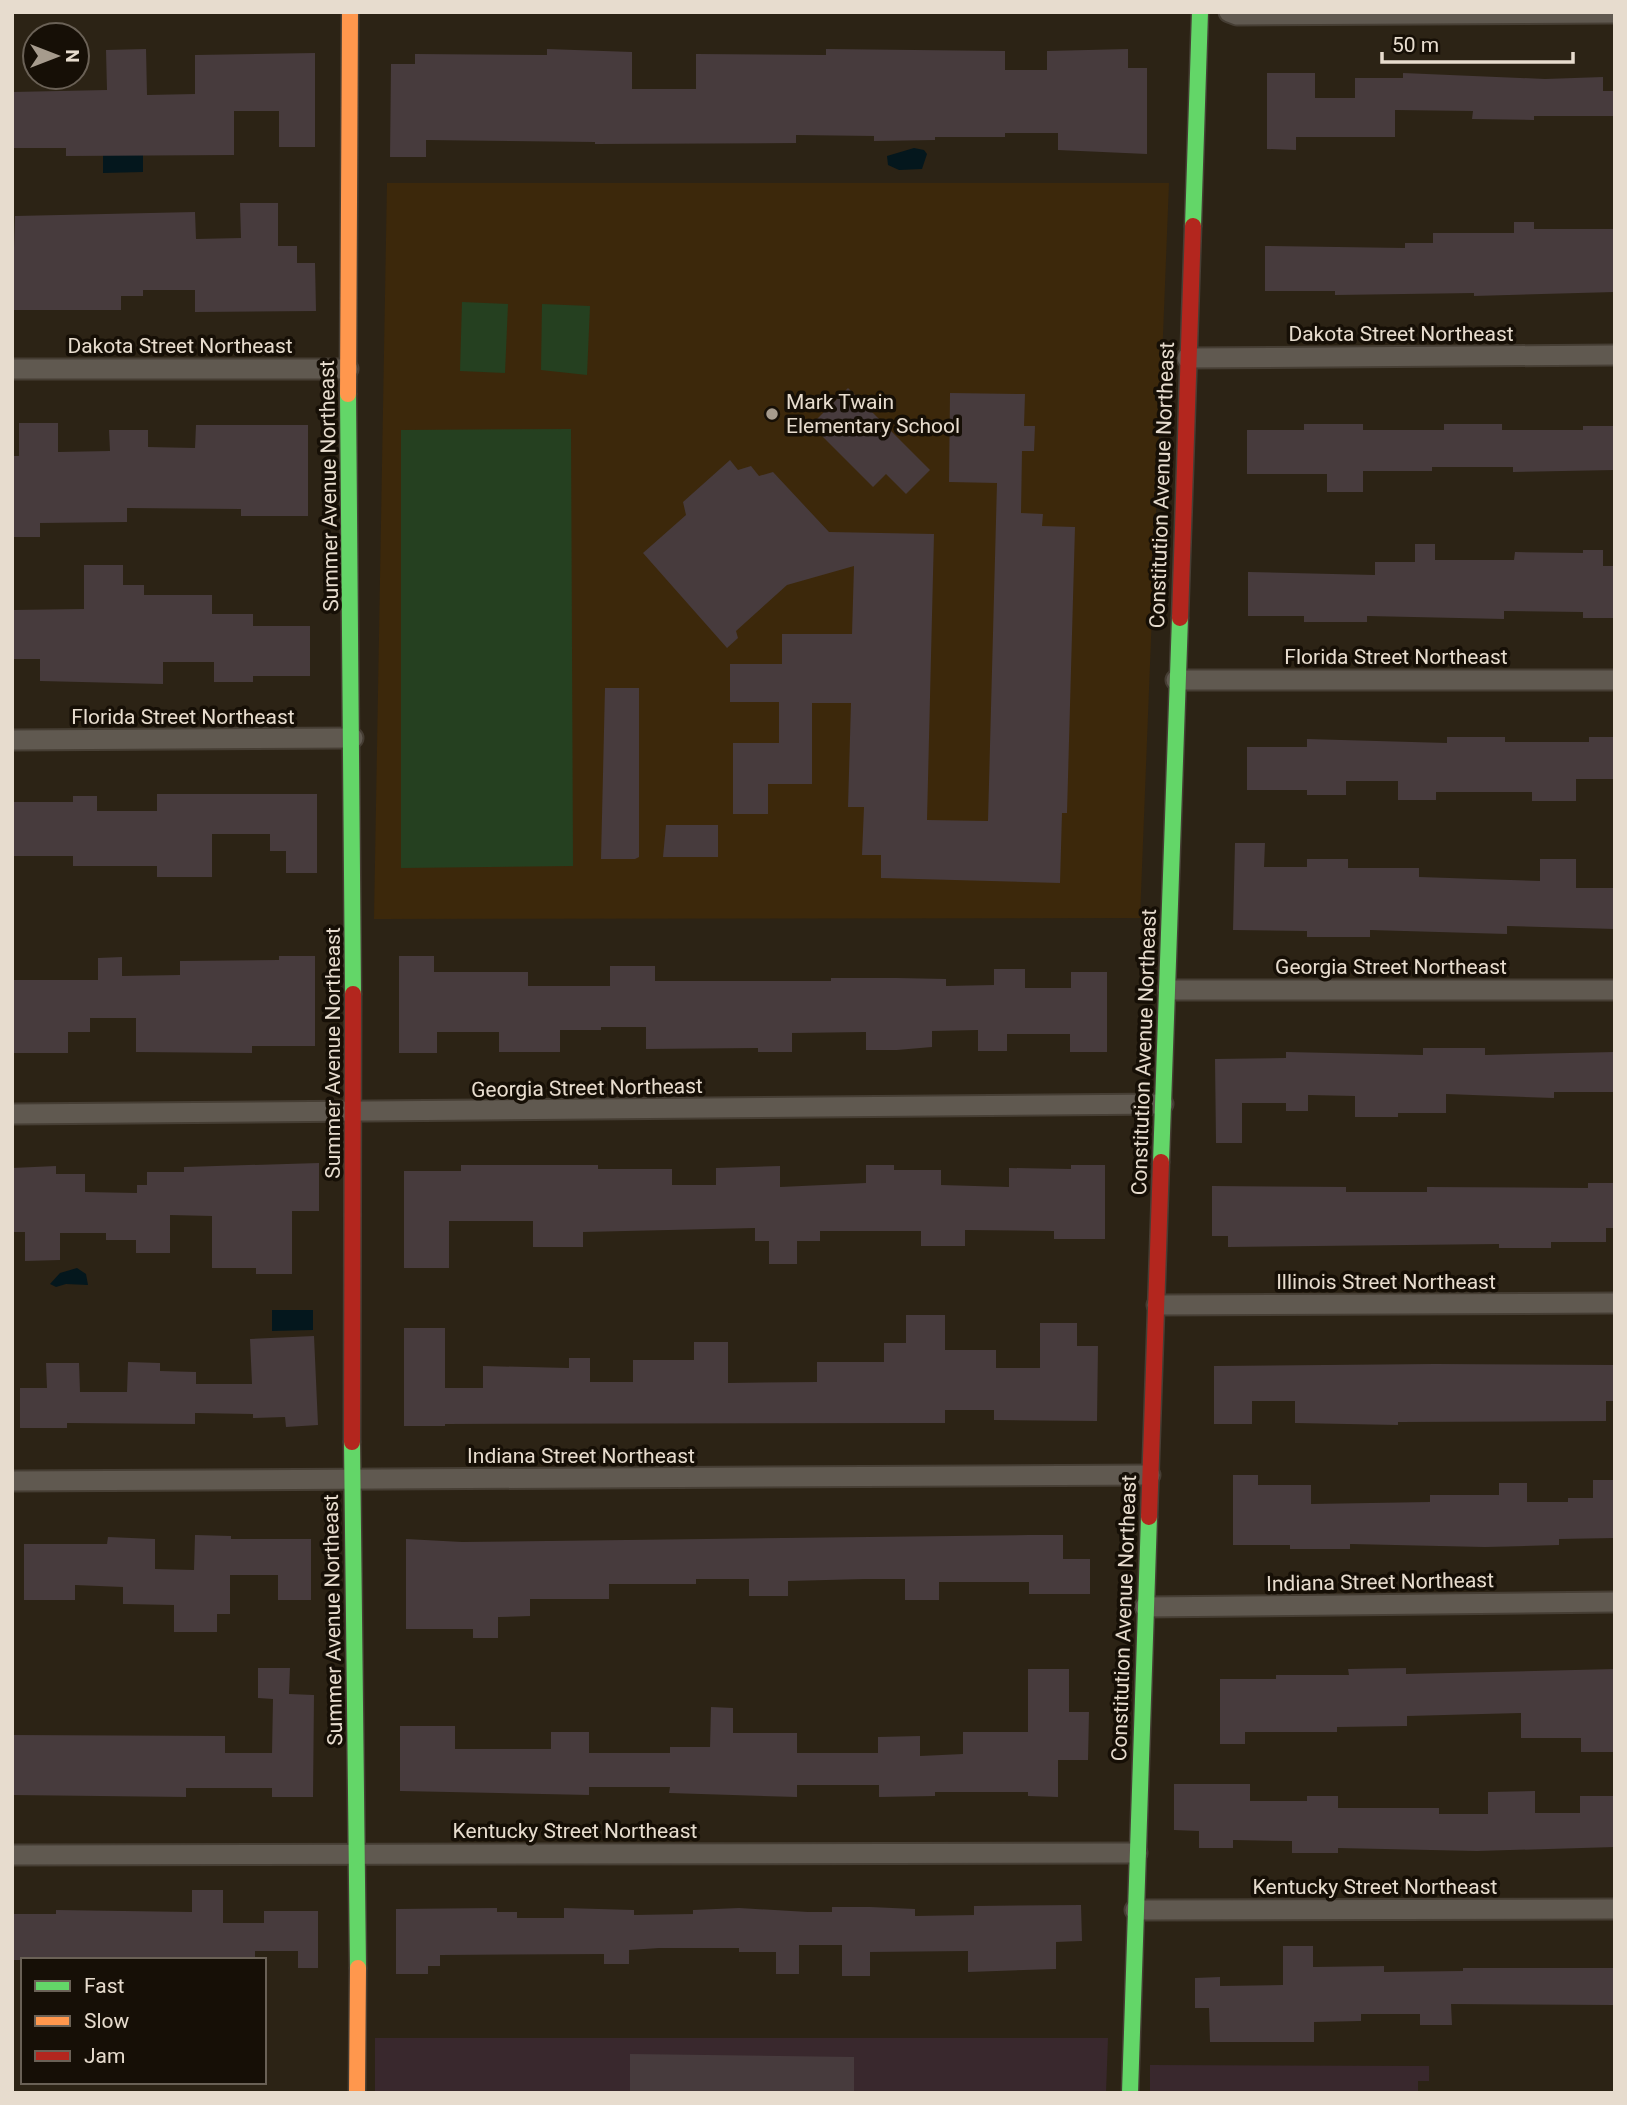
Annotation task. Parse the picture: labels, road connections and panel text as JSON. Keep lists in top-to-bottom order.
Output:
{
  "streets": {
    "street": [
      "Dakota Street Northeast",
      "Constitution Avenue Northeast",
      "Summer Avenue Northeast",
      "Florida Street Northeast",
      "Georgia Street Northeast",
      "Illinois Street Northeast",
      "Indiana Street Northeast",
      "Kentucky Street Northeast"
    ]
  },
  "crossings": [
    ["Dakota Street Northeast", "Constitution Avenue Northeast"],
    ["Dakota Street Northeast", "Summer Avenue Northeast"],
    ["Constitution Avenue Northeast", "Florida Street Northeast"],
    ["Constitution Avenue Northeast", "Georgia Street Northeast"],
    ["Constitution Avenue Northeast", "Illinois Street Northeast"],
    ["Constitution Avenue Northeast", "Indiana Street Northeast"],
    ["Constitution Avenue Northeast", "Kentucky Street Northeast"],
    ["Summer Avenue Northeast", "Florida Street Northeast"],
    ["Summer Avenue Northeast", "Georgia Street Northeast"],
    ["Summer Avenue Northeast", "Indiana Street Northeast"],
    ["Summer Avenue Northeast", "Kentucky Street Northeast"]
  ],
  "places": ["Mark Twain Elementary School"],
  "legend": ["Fast", "Slow", "Jam"],
  "scale_bar": "50 m",
  "north": "right"
}
